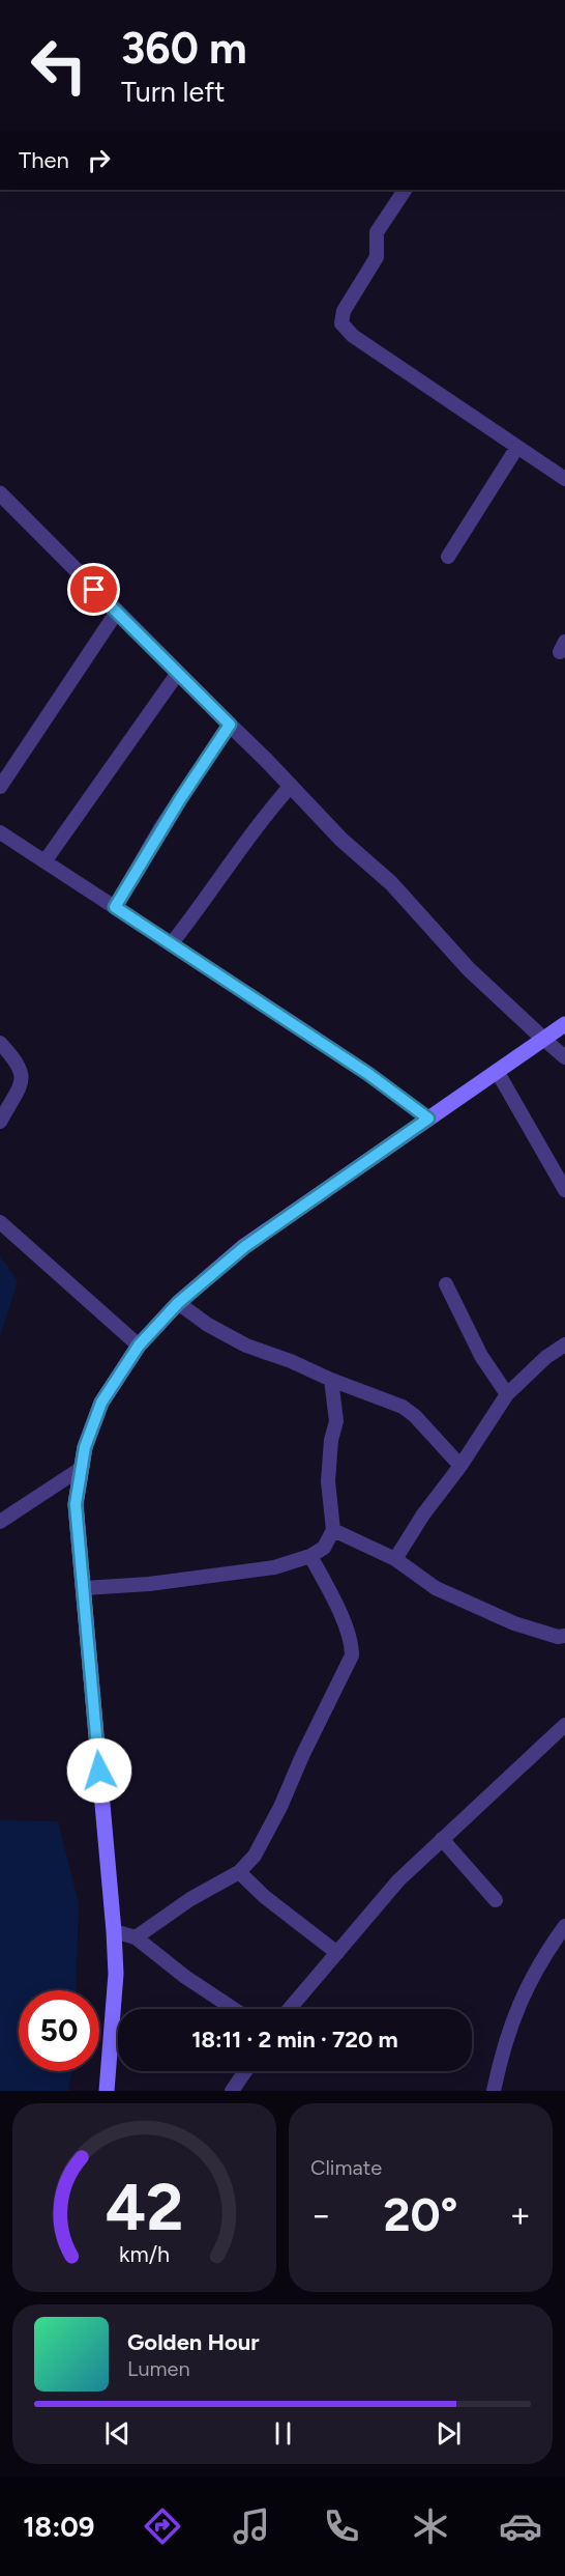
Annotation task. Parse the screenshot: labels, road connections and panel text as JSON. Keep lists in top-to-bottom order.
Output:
{
  "page": {
    "turn": ["360 m", "Turn left"],
    "then": "Then",
    "limit": "50",
    "trip": "18:11 · 2 min · 720 m",
    "tile": "Climate",
    "heat": ["−", "20°", "+"],
    "song": ["Golden Hour", "Lumen"],
    "tabs": "18:09",
    "gauge": ["42", "km/h"]
  }
}
